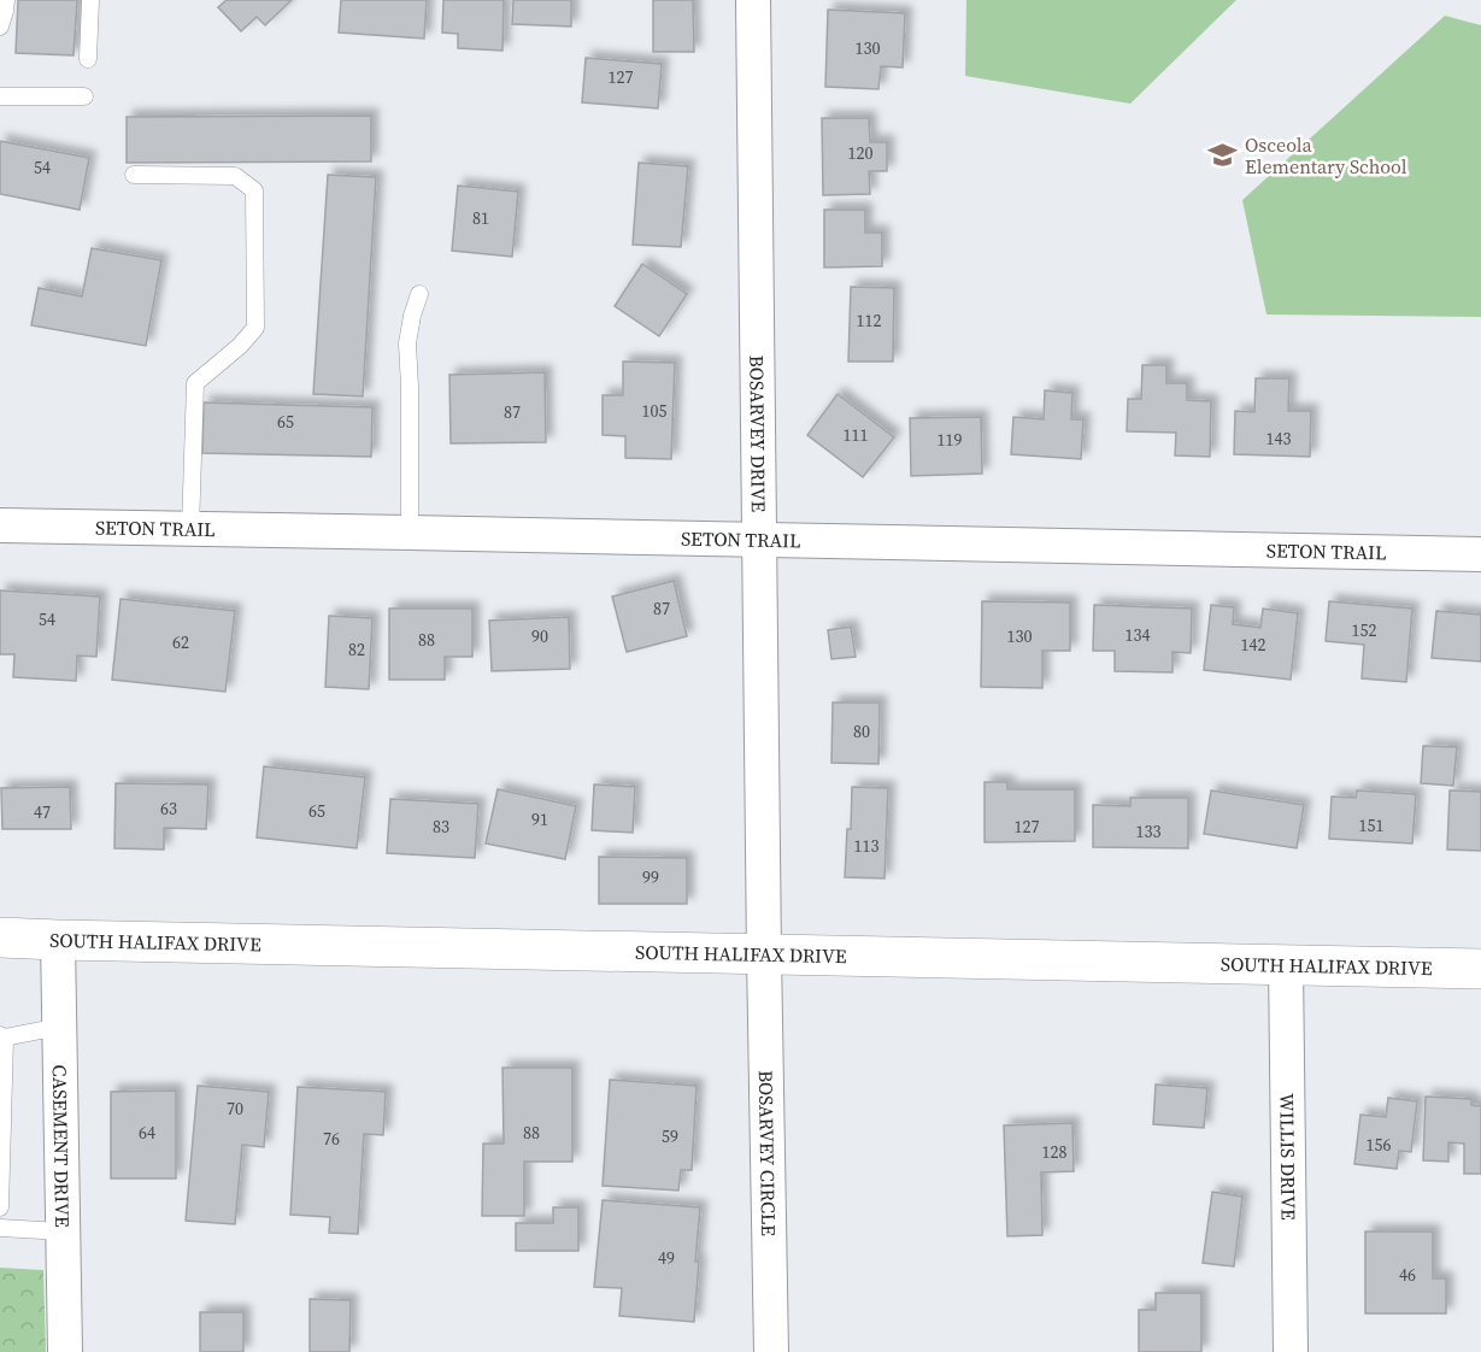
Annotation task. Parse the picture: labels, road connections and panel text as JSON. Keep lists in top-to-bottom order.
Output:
{
  "streets": {
    "street": [
      "BOSARVEY DRIVE",
      "SETON TRAIL",
      "SOUTH HALIFAX DRIVE",
      "CASEMENT DRIVE",
      "BOSARVEY CIRCLE",
      "WILLIS DRIVE"
    ]
  },
  "crossings": [
    ["BOSARVEY DRIVE", "SETON TRAIL"],
    ["BOSARVEY DRIVE", "SOUTH HALIFAX DRIVE"],
    ["BOSARVEY DRIVE", "BOSARVEY CIRCLE"],
    ["SOUTH HALIFAX DRIVE", "CASEMENT DRIVE"],
    ["SOUTH HALIFAX DRIVE", "BOSARVEY CIRCLE"],
    ["SOUTH HALIFAX DRIVE", "WILLIS DRIVE"]
  ],
  "places": {
    "school or university": ["Osceola Elementary School"]
  },
  "house_numbers": [
    "130",
    "127",
    "120",
    "54",
    "81",
    "112",
    "105",
    "87",
    "65",
    "111",
    "143",
    "119",
    "87",
    "54",
    "152",
    "134",
    "90",
    "130",
    "88",
    "62",
    "142",
    "82",
    "80",
    "63",
    "65",
    "47",
    "91",
    "151",
    "83",
    "127",
    "133",
    "113",
    "99",
    "70",
    "64",
    "88",
    "59",
    "76",
    "156",
    "128",
    "49",
    "46"
  ]
}
